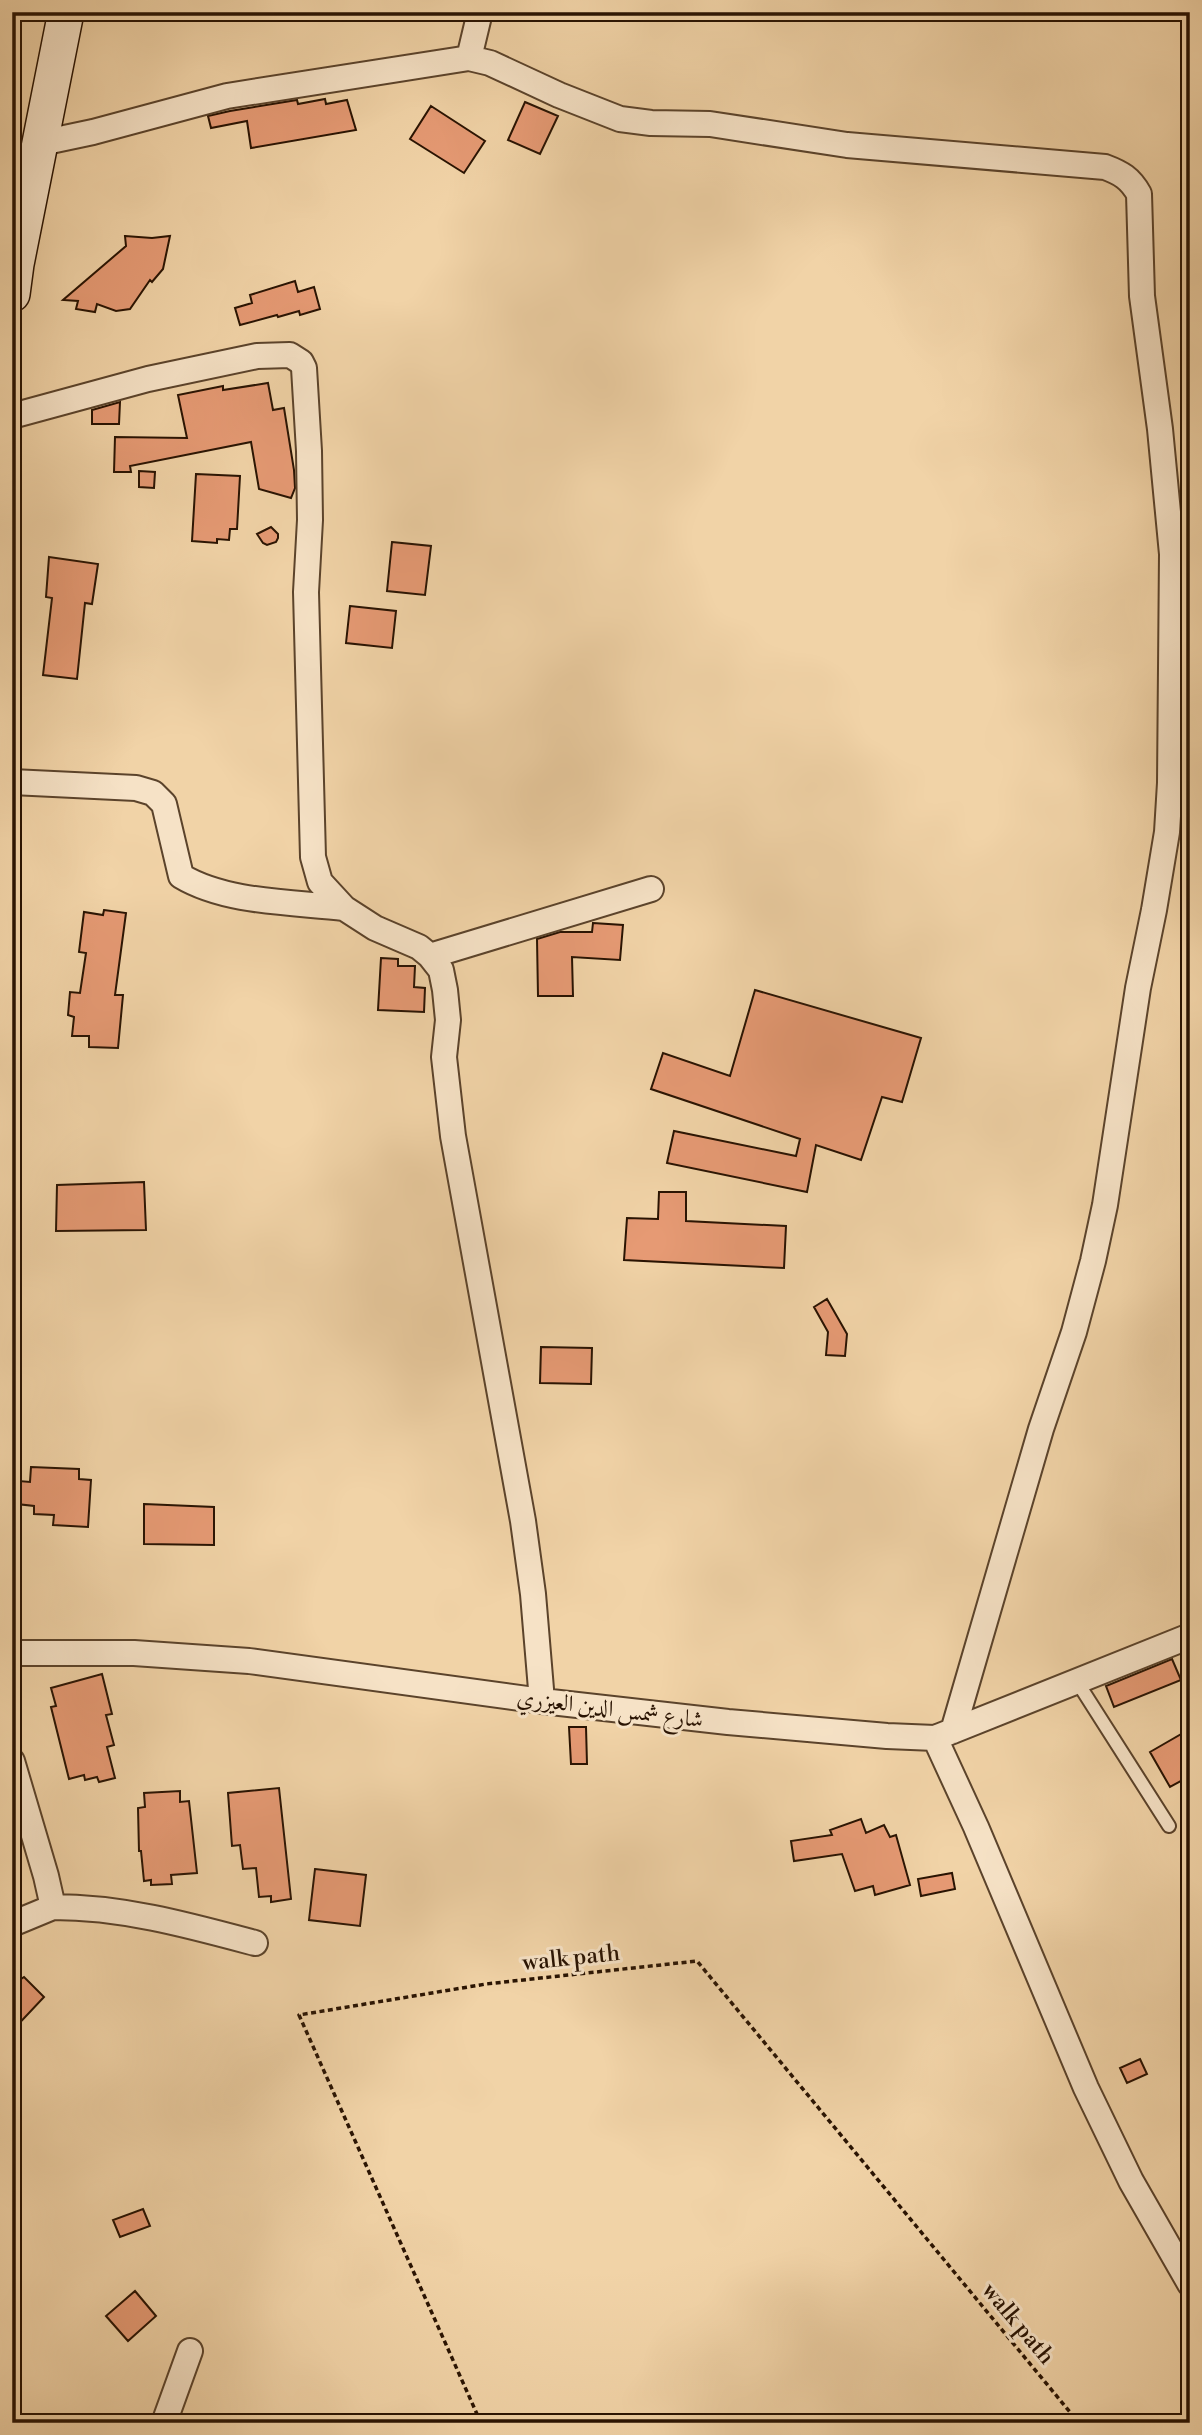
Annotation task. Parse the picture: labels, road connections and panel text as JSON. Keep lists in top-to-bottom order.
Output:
{
  "streets": {
    "street": ["شارع شمس الدين العيزري"],
    "path": ["walk path"]
  }
}
